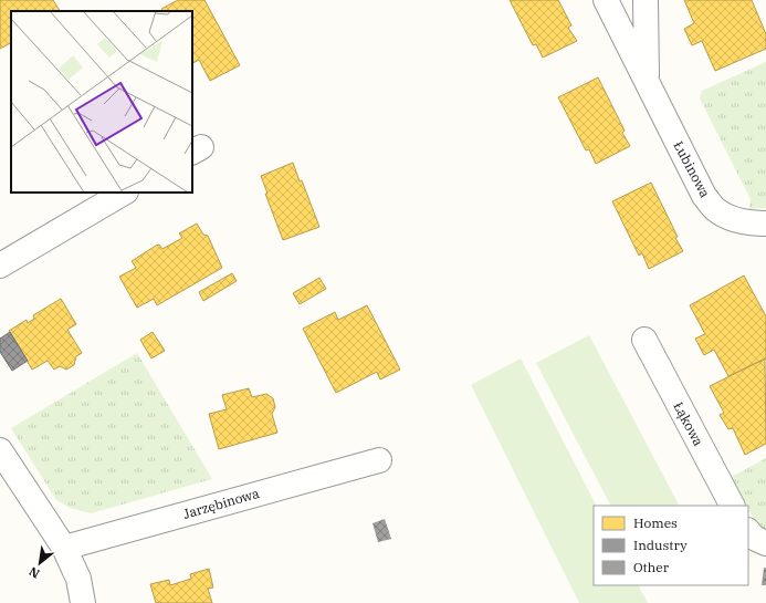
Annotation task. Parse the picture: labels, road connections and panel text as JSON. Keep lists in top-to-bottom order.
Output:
{
  "streets": {
    "street": ["Łubinowa", "Łąkowa", "Jarzębinowa"]
  },
  "legend": ["Homes", "Industry", "Other"],
  "north": "bottom left"
}
